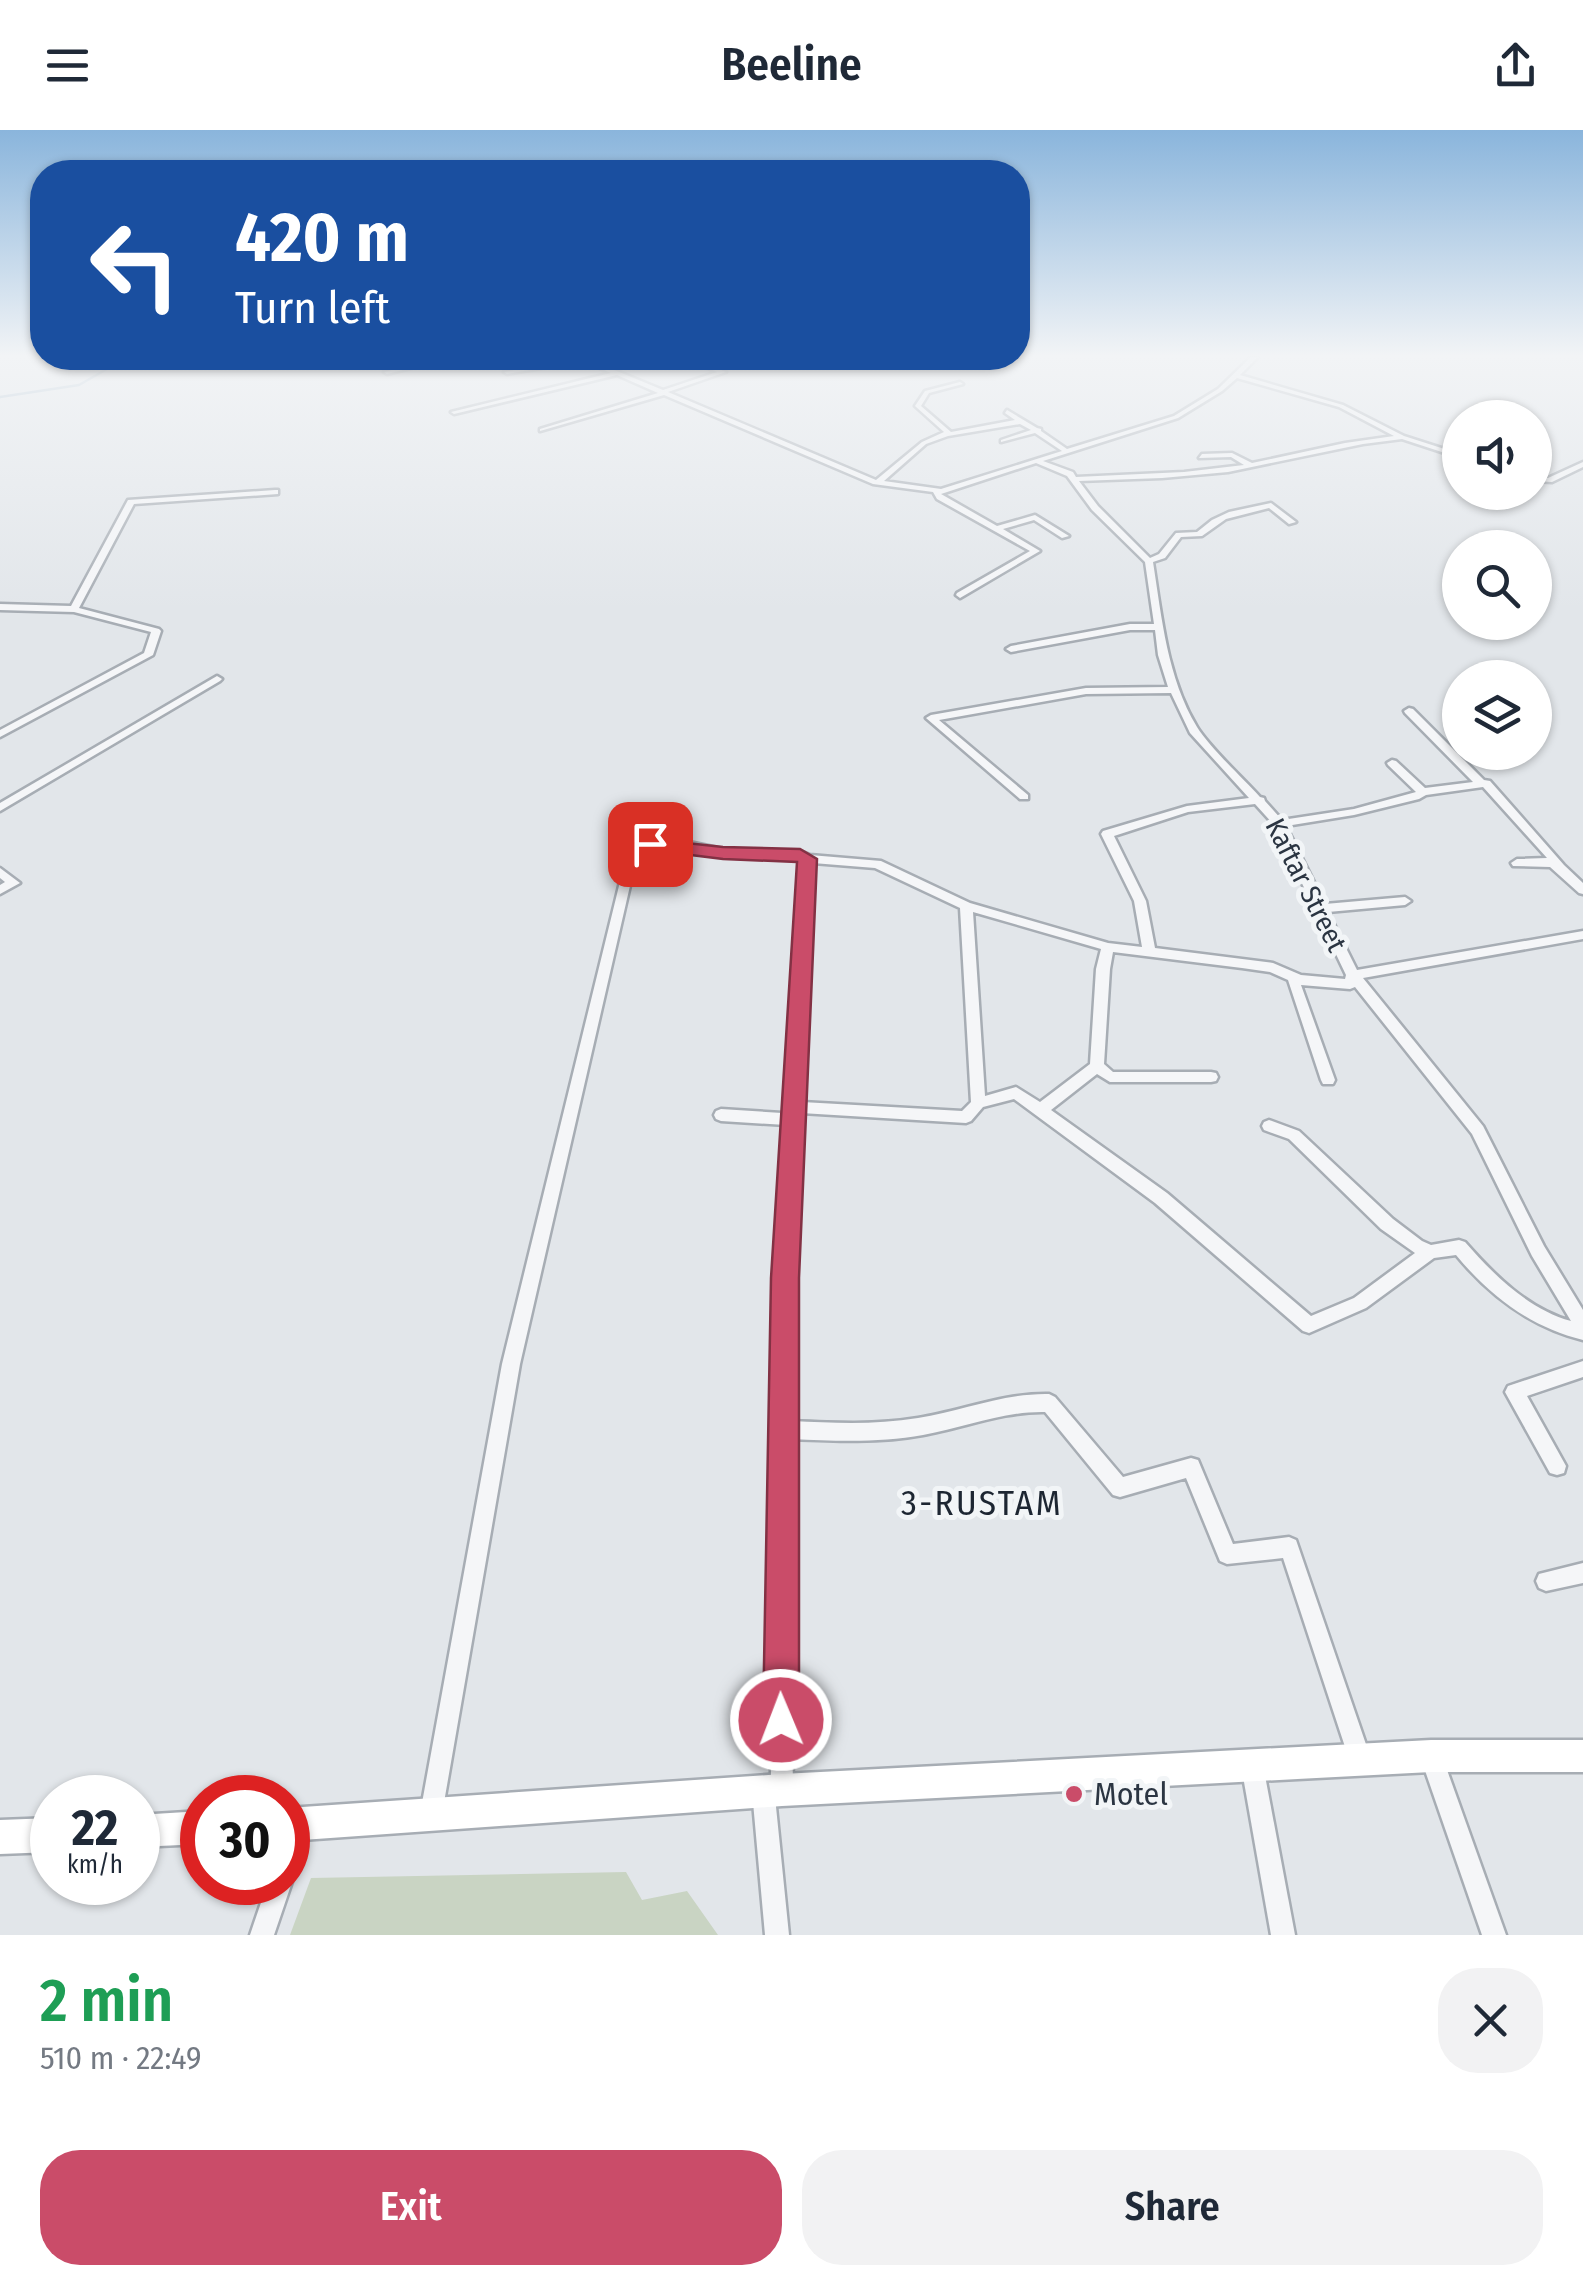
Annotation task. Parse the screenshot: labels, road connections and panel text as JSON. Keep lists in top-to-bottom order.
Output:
{
  "streets": {
    "street": ["Kaftar Street"]
  },
  "districts": ["3-RUSTAM"],
  "places": ["Motel"],
  "page": {
    "header": "Beeline",
    "turn": ["420 m", "Turn left"],
    "speed": "22 km/h",
    "limit": "30",
    "heading": ["2 min", "510 m · 22:49"],
    "buttons": ["Exit", "Share"]
  }
}
